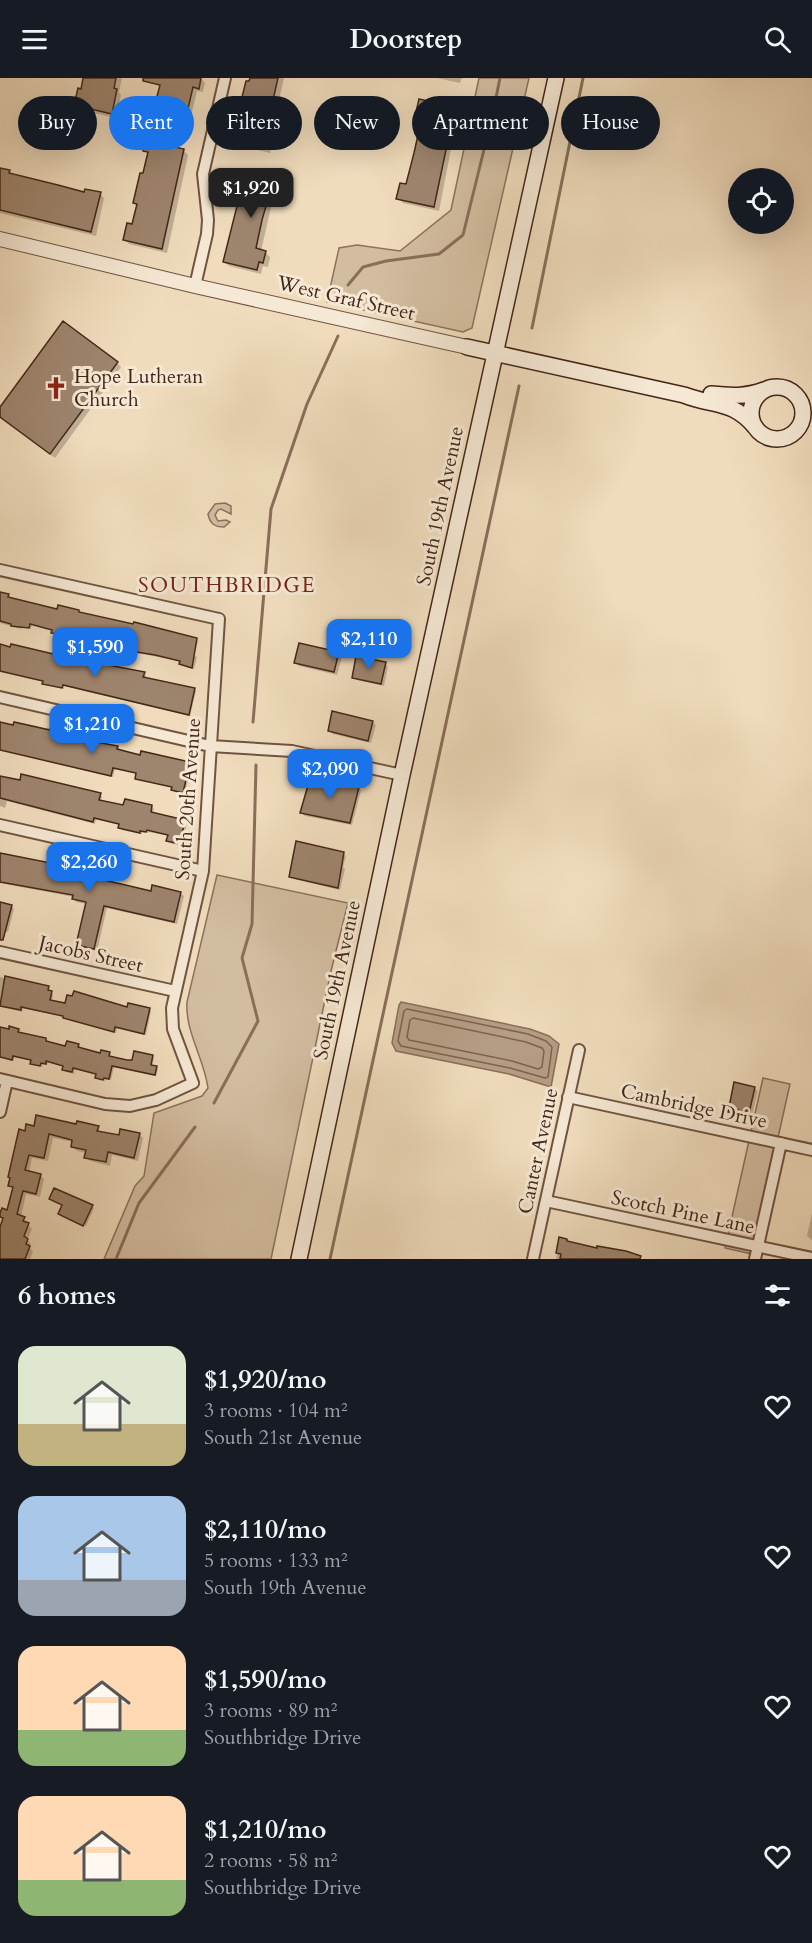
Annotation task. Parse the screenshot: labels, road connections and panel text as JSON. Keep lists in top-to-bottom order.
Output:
{
  "streets": {
    "main road": ["West Graf Street", "South 19th Avenue"],
    "street": [
      "South 20th Avenue",
      "Jacobs Street",
      "Cambridge Drive",
      "Canter Avenue",
      "Scotch Pine Lane"
    ]
  },
  "crossings": [
    ["West Graf Street", "South 19th Avenue"],
    ["South 20th Avenue", "Jacobs Street"],
    ["Cambridge Drive", "Canter Avenue"],
    ["Canter Avenue", "Scotch Pine Lane"]
  ],
  "districts": ["SOUTHBRIDGE"],
  "places": {
    "church": ["Hope Lutheran Church"]
  },
  "page": {
    "header": "Doorstep",
    "chip": [
      "Buy",
      "Rent",
      "Filters",
      "New",
      "Apartment",
      "House"
    ],
    "price": [
      "$1,920",
      "$2,110",
      "$1,590",
      "$1,210",
      "$2,090",
      "$2,260"
    ],
    "heading": "6 homes",
    "list": [
      {
        "name": "$1,920/mo",
        "note": "3 rooms · 104 m² · South 21st Avenue"
      },
      {
        "name": "$2,110/mo",
        "note": "5 rooms · 133 m² · South 19th Avenue"
      },
      {
        "name": "$1,590/mo",
        "note": "3 rooms · 89 m² · Southbridge Drive"
      },
      {
        "name": "$1,210/mo",
        "note": "2 rooms · 58 m² · Southbridge Drive"
      }
    ]
  }
}
